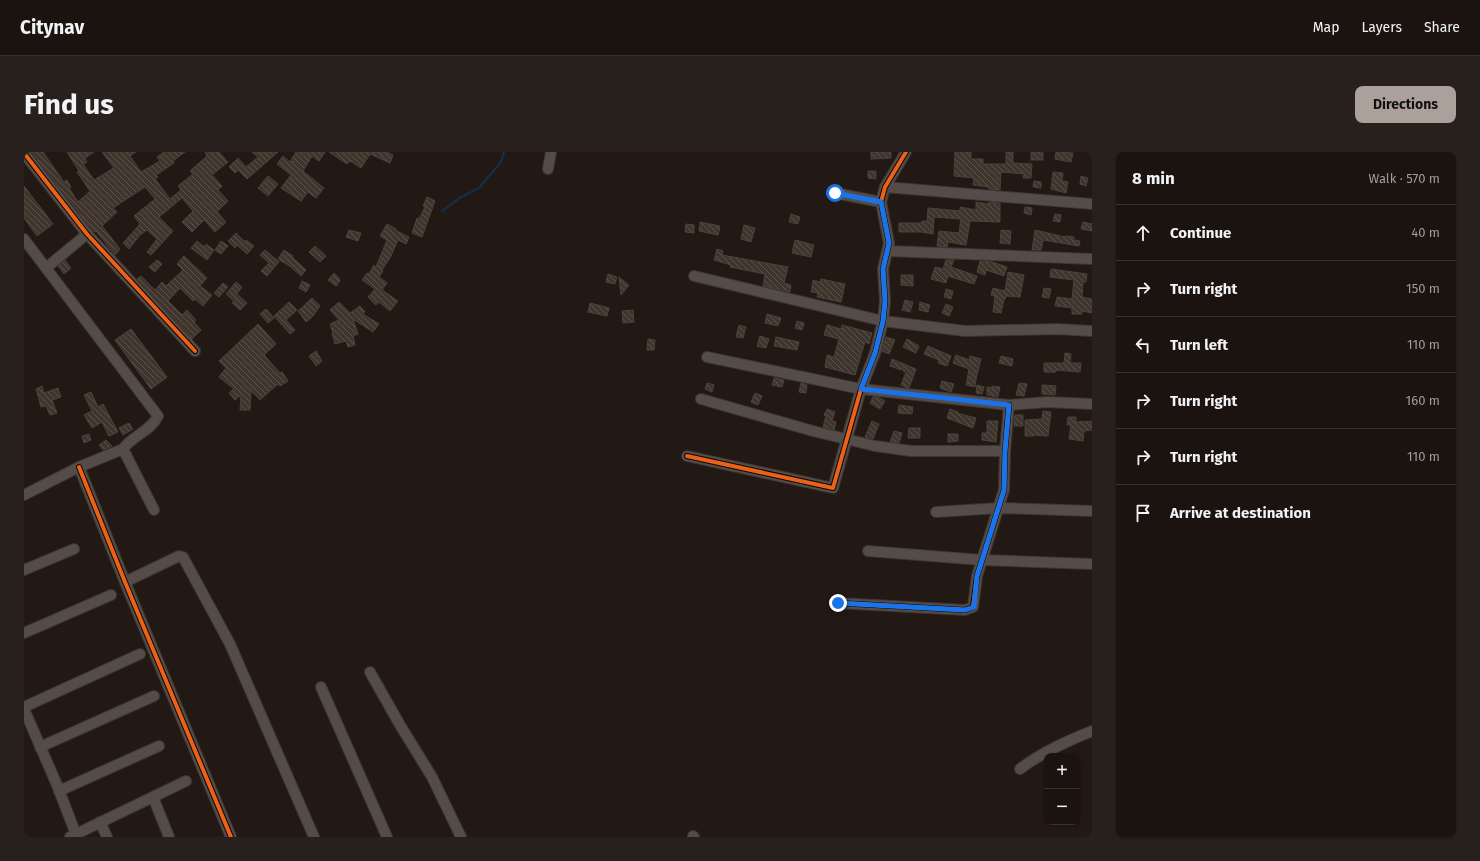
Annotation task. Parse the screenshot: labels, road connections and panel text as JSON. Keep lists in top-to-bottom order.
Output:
{
  "page": {
    "header": "Citynav",
    "nav": ["Map", "Layers", "Share"],
    "buttons": "Directions",
    "title": "Find us",
    "heading": ["8 min", "Walk · 570 m"],
    "list": [
      ["Continue", "40 m"],
      ["Turn right", "150 m"],
      ["Turn left", "110 m"],
      ["Turn right", "160 m"],
      ["Turn right", "110 m"],
      "Arrive at destination"
    ],
    "map_buttons": ["+", "−"]
  }
}
